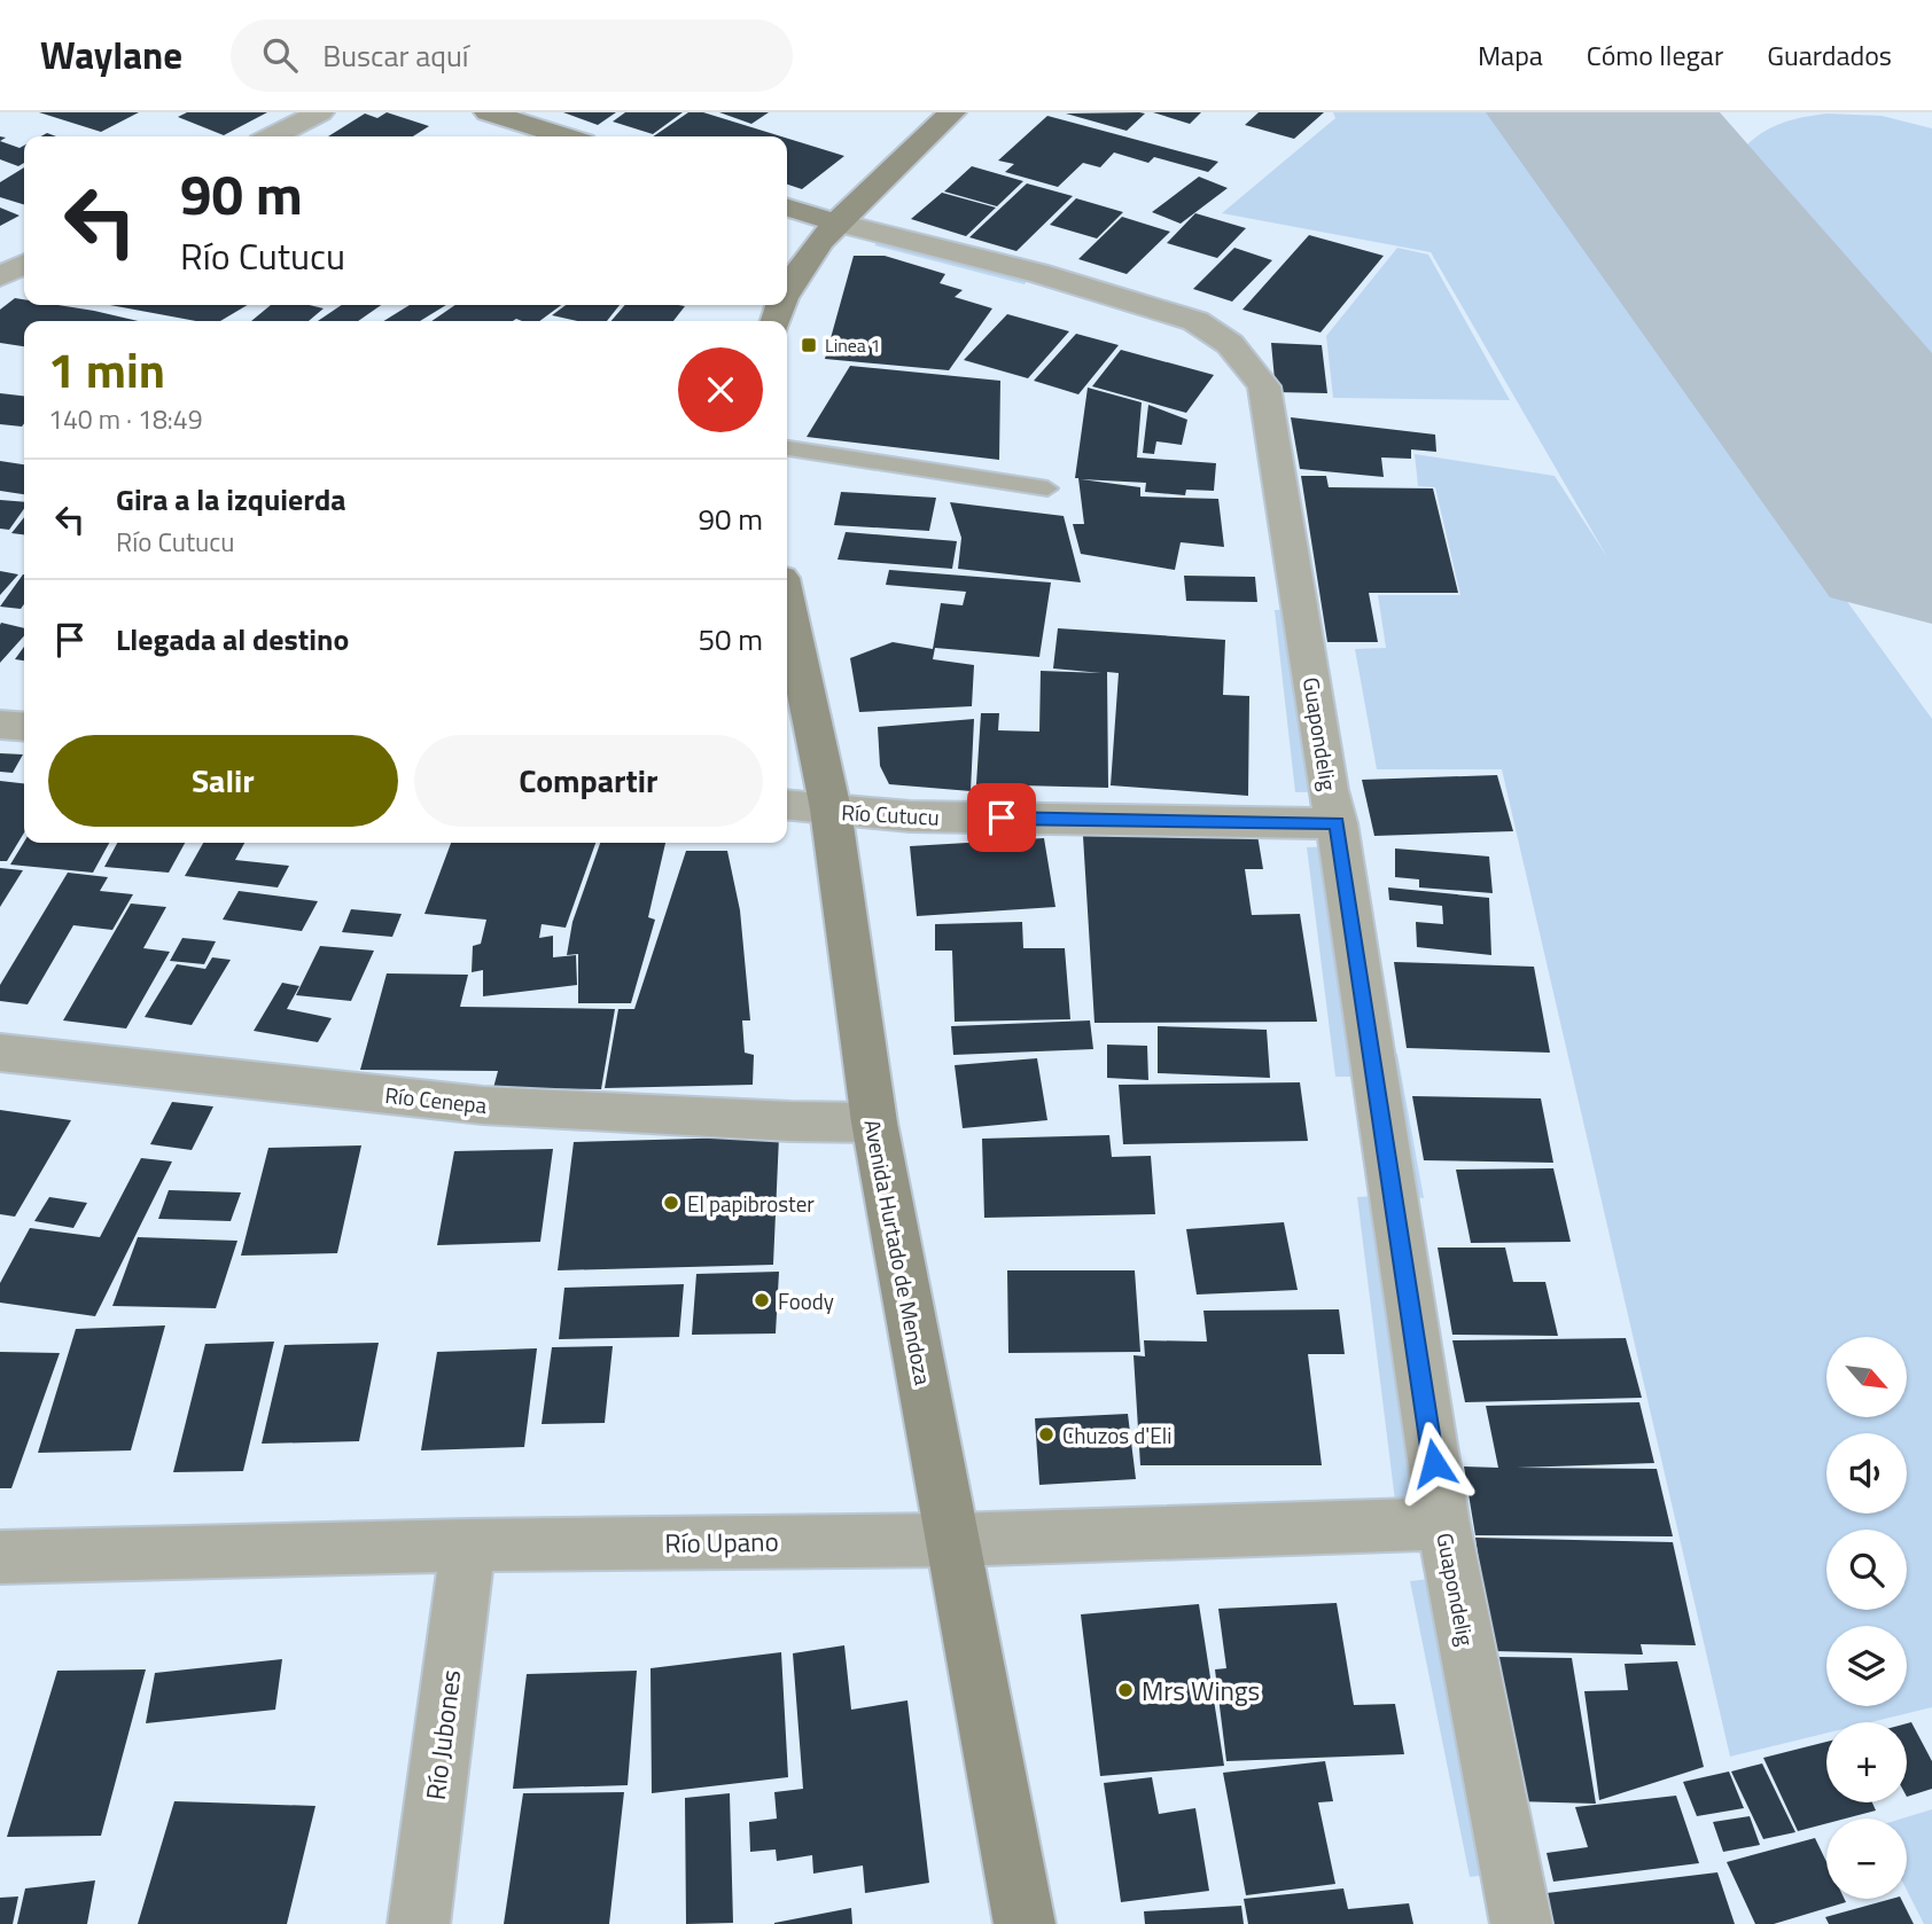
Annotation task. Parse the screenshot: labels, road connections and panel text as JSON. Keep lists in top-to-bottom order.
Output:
{
  "streets": {
    "main road": ["Avenida Hurtado de Mendoza"],
    "street": [
      "Guapondelig",
      "Río Cutucu",
      "Río Cenepa",
      "Río Upano",
      "Río Jubones"
    ]
  },
  "crossings": [
    ["Guapondelig", "Río Cutucu"],
    ["Guapondelig", "Río Upano"],
    ["Río Cutucu", "Avenida Hurtado de Mendoza"],
    ["Río Cenepa", "Avenida Hurtado de Mendoza"],
    ["Avenida Hurtado de Mendoza", "Río Upano"],
    ["Río Upano", "Río Jubones"]
  ],
  "places": {
    "transit": ["Linea 1"],
    "other": [
      "El papibroster",
      "Foody",
      "Chuzos d'Eli",
      "Mrs Wings"
    ]
  },
  "north": "bottom right",
  "page": {
    "header": "Waylane",
    "search": "Buscar aquí",
    "nav": ["Mapa", "Cómo llegar", "Guardados"],
    "turn": ["90 m", "Río Cutucu"],
    "heading": ["1 min", "140 m · 18:49"],
    "list": [
      {
        "name": "Gira a la izquierda",
        "note": "Río Cutucu",
        "value": "90 m"
      },
      {
        "name": "Llegada al destino",
        "value": "50 m"
      }
    ],
    "buttons": ["Salir", "Compartir"],
    "map_buttons": ["+", "−"]
  }
}
